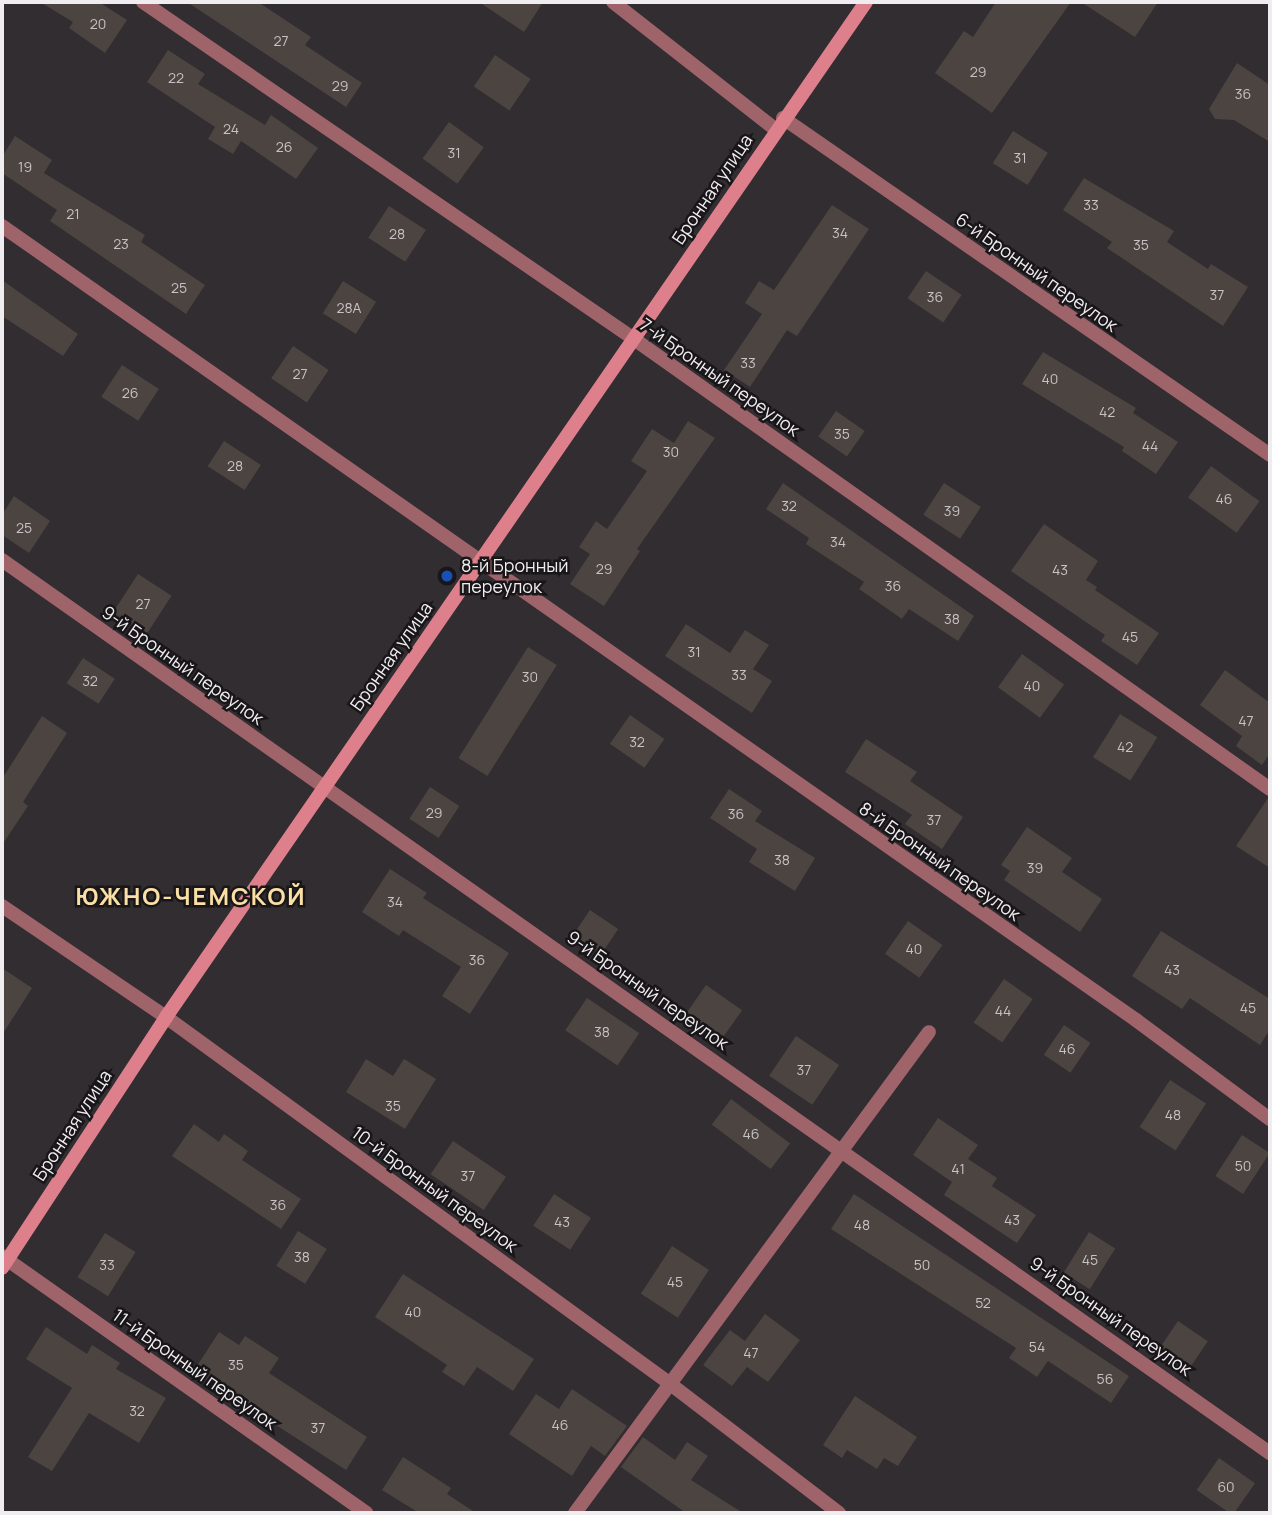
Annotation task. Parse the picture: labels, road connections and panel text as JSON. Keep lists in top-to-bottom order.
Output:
{
  "streets": {
    "street": [
      "Бронная улица",
      "6-й Бронный переулок",
      "7-й Бронный переулок",
      "9-й Бронный переулок",
      "8-й Бронный переулок",
      "10-й Бронный переулок",
      "11-й Бронный переулок"
    ]
  },
  "crossings": [
    ["Бронная улица", "6-й Бронный переулок"],
    ["Бронная улица", "7-й Бронный переулок"],
    ["Бронная улица", "9-й Бронный переулок"],
    ["Бронная улица", "8-й Бронный переулок"],
    ["Бронная улица", "10-й Бронный переулок"],
    ["Бронная улица", "11-й Бронный переулок"]
  ],
  "districts": ["ЮЖНО-ЧЕМСКОЙ"],
  "places": ["8-й Бронный переулок"],
  "house_numbers": [
    "20",
    "27",
    "29",
    "22",
    "29",
    "36",
    "24",
    "26",
    "31",
    "31",
    "19",
    "33",
    "21",
    "34",
    "28",
    "23",
    "35",
    "25",
    "37",
    "36",
    "28А",
    "33",
    "27",
    "40",
    "26",
    "42",
    "35",
    "44",
    "30",
    "28",
    "46",
    "32",
    "39",
    "25",
    "34",
    "29",
    "43",
    "36",
    "27",
    "38",
    "45",
    "31",
    "33",
    "30",
    "32",
    "40",
    "47",
    "32",
    "42",
    "29",
    "36",
    "37",
    "38",
    "39",
    "34",
    "40",
    "36",
    "43",
    "45",
    "44",
    "38",
    "46",
    "37",
    "35",
    "48",
    "46",
    "50",
    "41",
    "37",
    "36",
    "43",
    "43",
    "48",
    "38",
    "45",
    "33",
    "50",
    "45",
    "52",
    "40",
    "54",
    "47",
    "35",
    "56",
    "32",
    "46",
    "37",
    "60"
  ]
}
